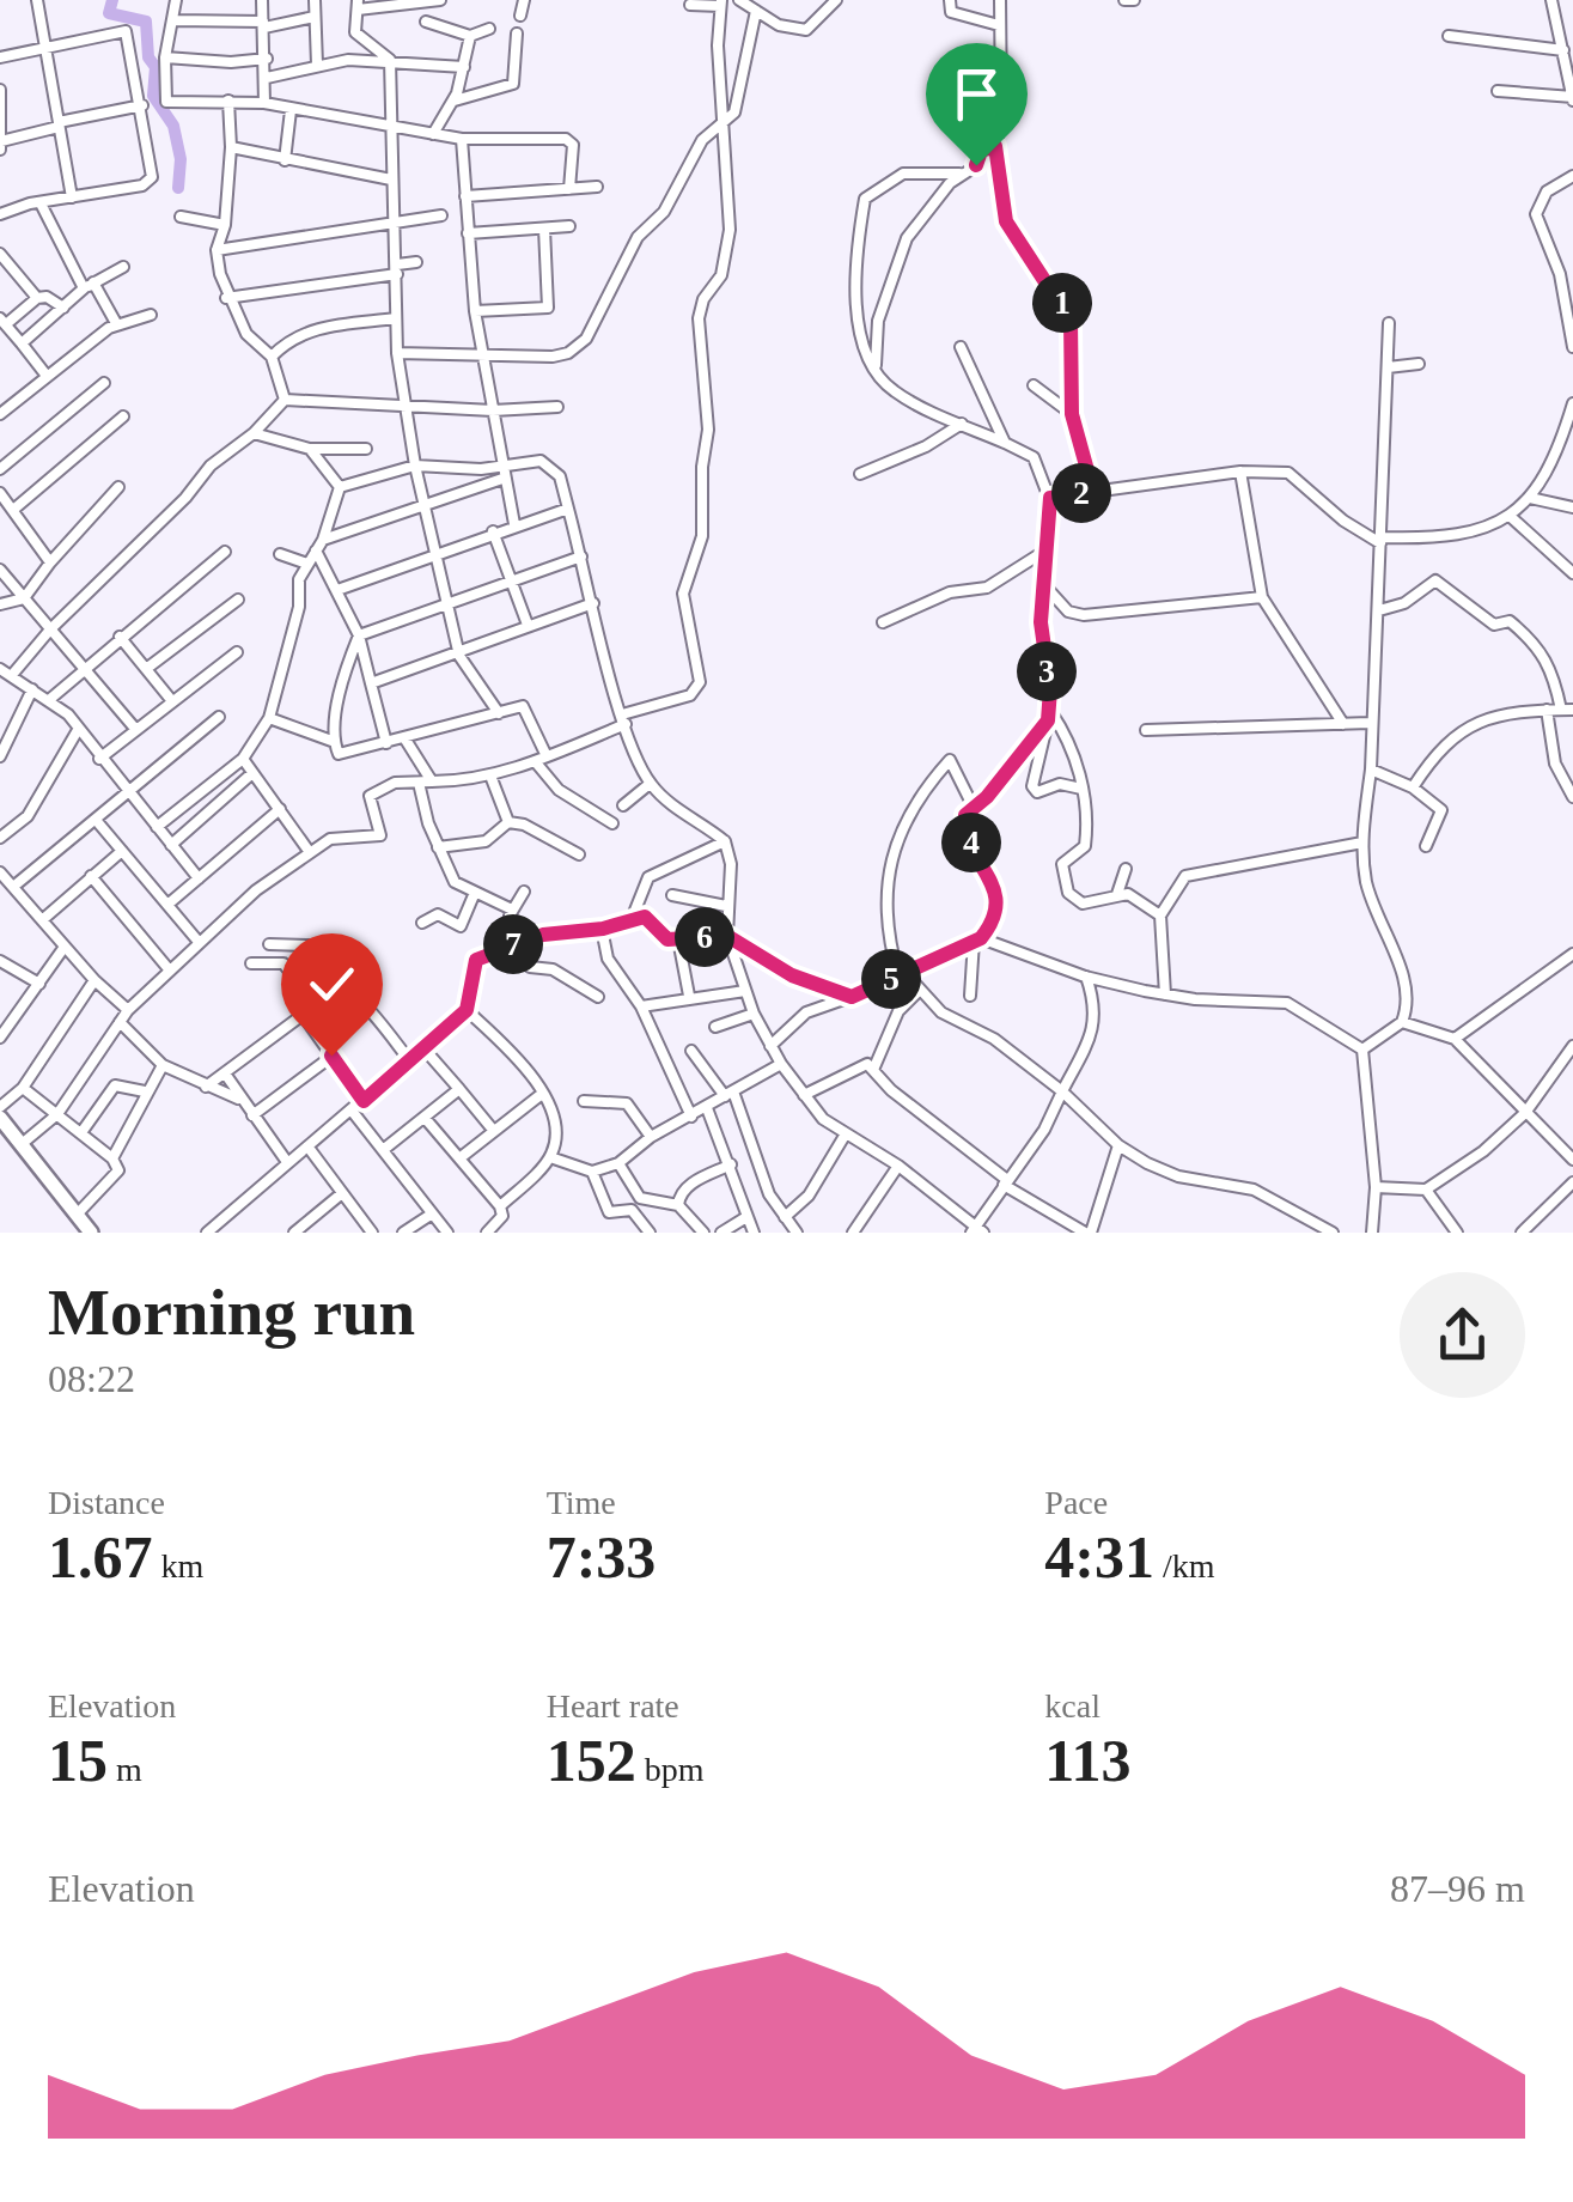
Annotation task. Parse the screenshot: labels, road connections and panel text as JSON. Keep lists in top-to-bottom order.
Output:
{
  "page": {
    "pins": [
      "1",
      "2",
      "3",
      "4",
      "6",
      "7",
      "5"
    ],
    "heading": ["Morning run", "08:22"],
    "stats": [
      ["Distance", "1.67 km"],
      ["Time", "7:33"],
      ["Pace", "4:31 /km"],
      ["Elevation", "15 m"],
      ["Heart rate", "152 bpm"],
      ["kcal", "113"]
    ],
    "chart": ["Elevation", "87–96 m"]
  }
}
